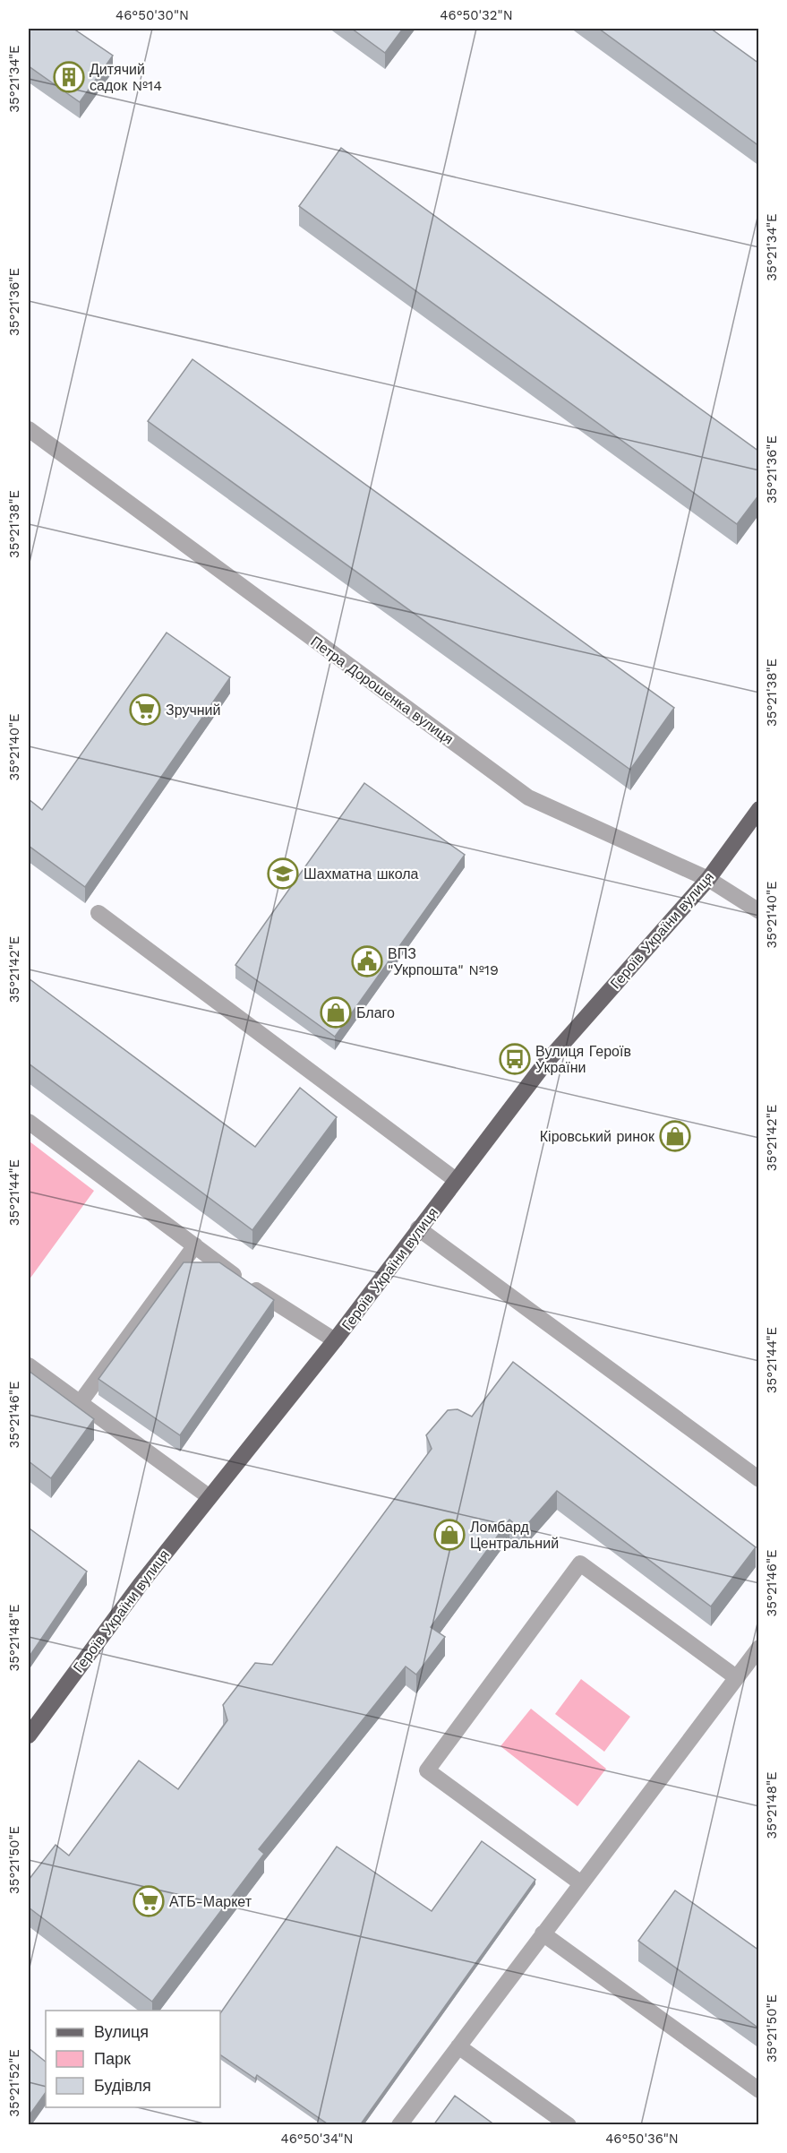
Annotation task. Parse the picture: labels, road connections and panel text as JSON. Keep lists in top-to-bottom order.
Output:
{
  "streets": {
    "main road": ["Героїв України вулиця"],
    "street": ["Петра Дорошенка вулиця"]
  },
  "crossings": [
    ["Петра Дорошенка вулиця", "Героїв України вулиця"]
  ],
  "places": {
    "building": ["Дитячий садок №14"],
    "supermarket": ["Зручний", "АТБ-Маркет"],
    "school or university": ["Шахматна школа"],
    "public building": ["ВПЗ \"Укрпошта\" №19"],
    "shop": ["Благо", "Кіровський ринок", "Ломбард Центральний"],
    "bus stop": ["Вулиця Героїв України"]
  },
  "legend": ["Вулиця", "Парк", "Будівля"],
  "coordinates": [
    "46°50'30\"N",
    "46°50'32\"N",
    "35°21'34\"E",
    "35°21'36\"E",
    "35°21'38\"E",
    "35°21'40\"E",
    "35°21'42\"E",
    "35°21'44\"E",
    "35°21'46\"E",
    "35°21'48\"E",
    "35°21'50\"E",
    "35°21'52\"E",
    "46°50'34\"N",
    "46°50'36\"N"
  ]
}
